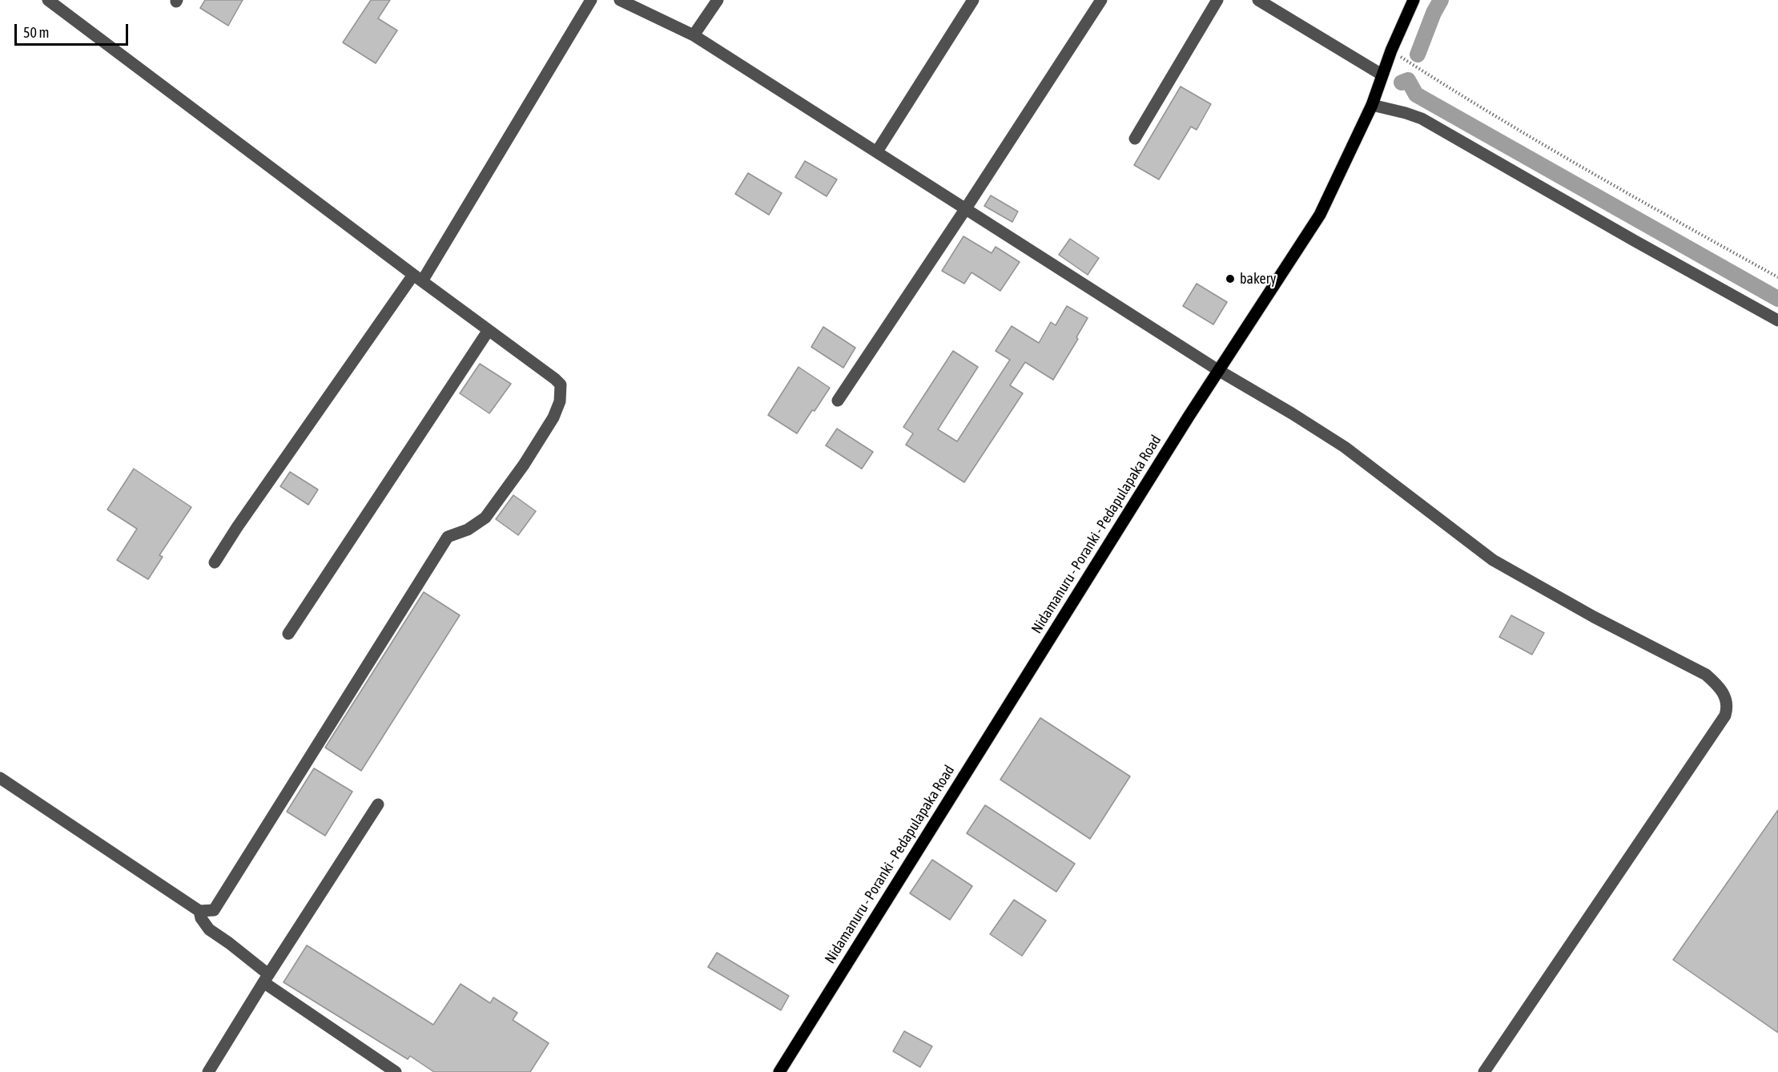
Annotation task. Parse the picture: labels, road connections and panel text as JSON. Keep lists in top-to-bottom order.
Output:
{
  "streets": {
    "main road": ["Nidamanuru - Poranki - Pedapulapaka Road"]
  },
  "places": ["bakery"],
  "scale_bar": "50 m"
}
